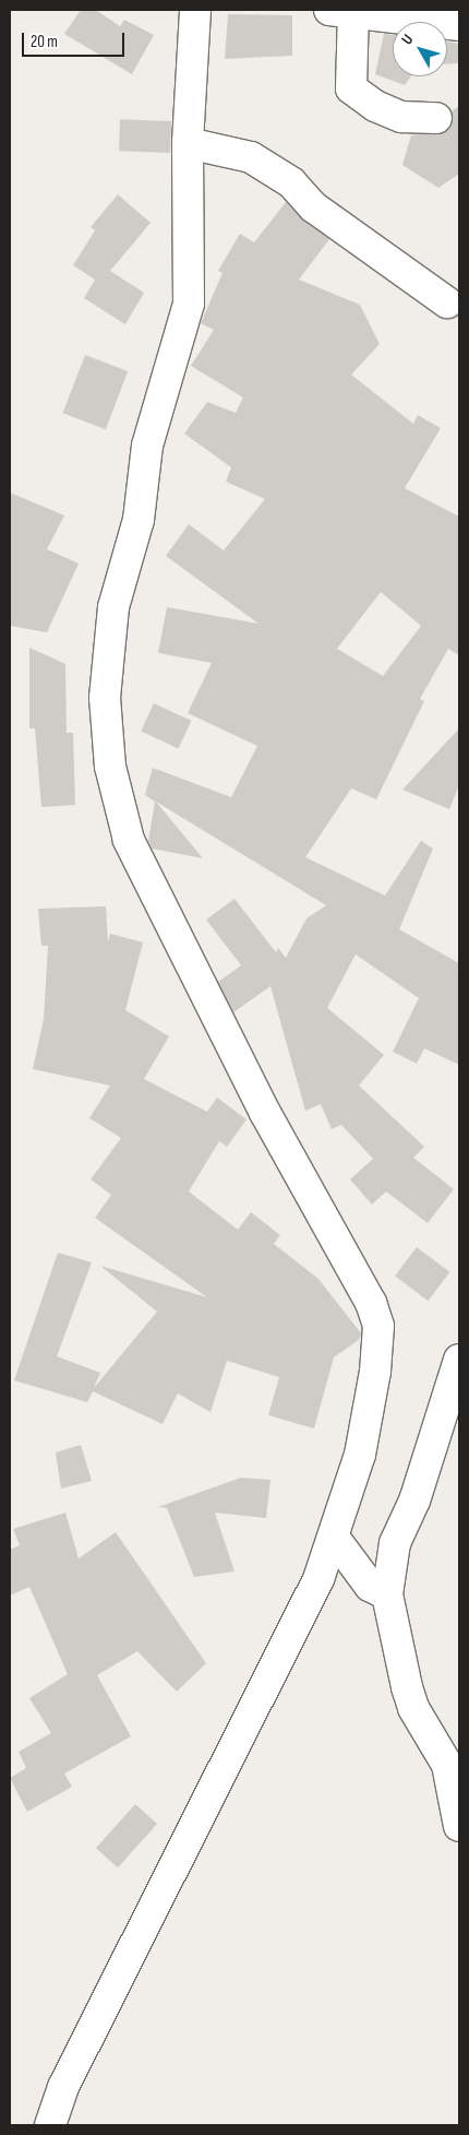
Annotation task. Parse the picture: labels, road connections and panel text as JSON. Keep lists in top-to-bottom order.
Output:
{
  "scale_bar": "20 m",
  "north": "top left"
}
